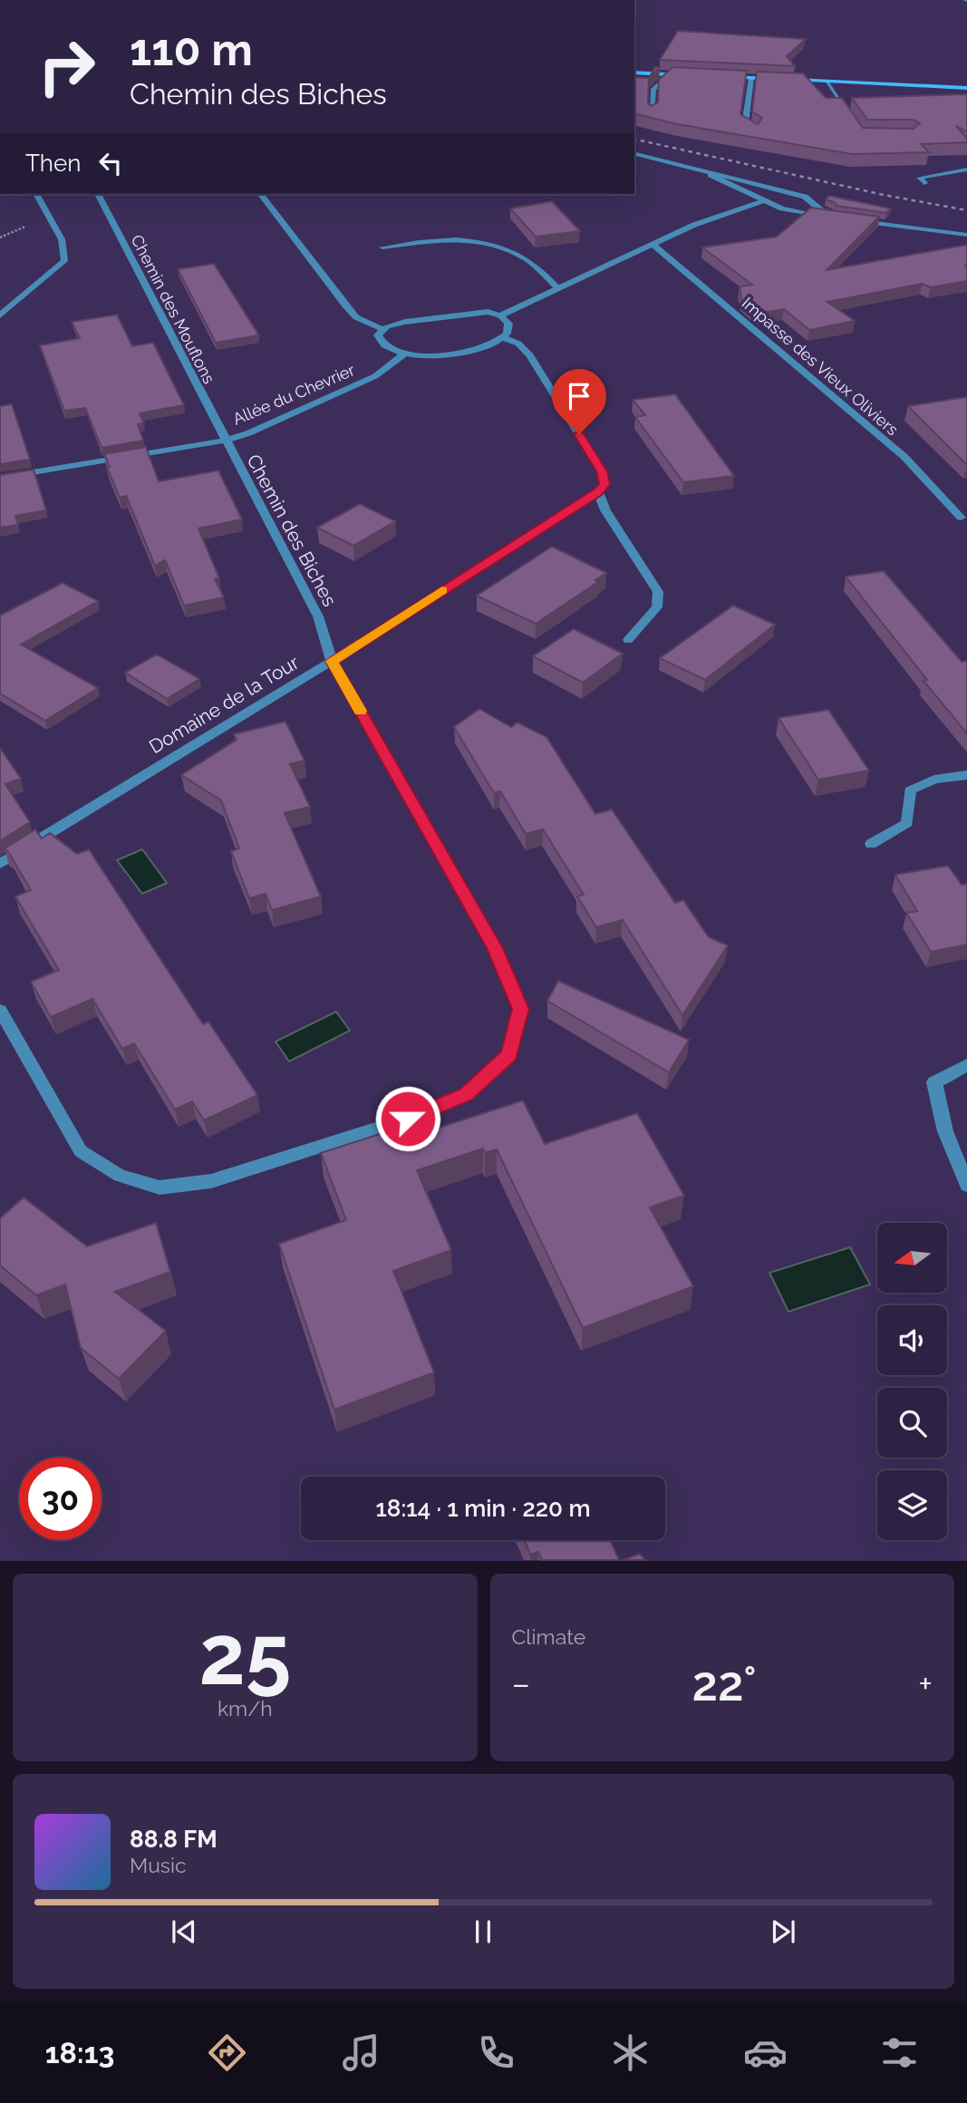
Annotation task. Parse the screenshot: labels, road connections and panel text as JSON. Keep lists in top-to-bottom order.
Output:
{
  "streets": {
    "street": [
      "Chemin des Mouflons",
      "Impasse des Vieux Oliviers",
      "Allée du Chevrier",
      "Chemin des Biches",
      "Domaine de la Tour"
    ]
  },
  "crossings": [
    ["Chemin des Mouflons", "Allée du Chevrier"],
    ["Chemin des Mouflons", "Chemin des Biches"],
    ["Allée du Chevrier", "Chemin des Biches"],
    ["Chemin des Biches", "Domaine de la Tour"]
  ],
  "north": "left",
  "page": {
    "turn": ["110 m", "Chemin des Biches"],
    "then": "Then",
    "limit": "30",
    "trip": "18:14 · 1 min · 220 m",
    "tile": [
      ["25", "km/h"],
      "Climate"
    ],
    "heat": ["−", "22°", "+"],
    "song": ["88.8 FM", "Music"],
    "tabs": "18:13"
  }
}
